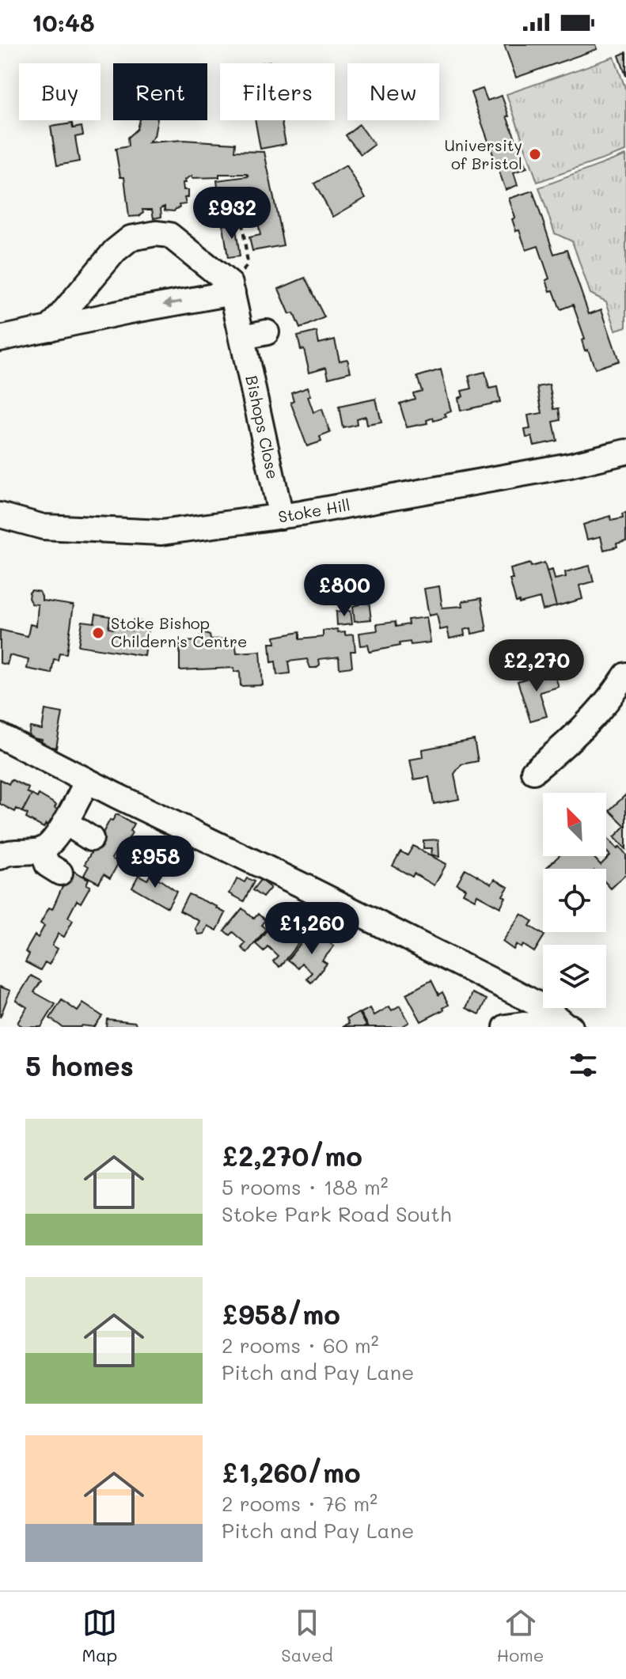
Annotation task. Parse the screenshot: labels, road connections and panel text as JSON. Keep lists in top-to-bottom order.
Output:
{
  "streets": {
    "street": ["Bishops Close", "Stoke Hill"]
  },
  "crossings": [
    ["Bishops Close", "Stoke Hill"]
  ],
  "places": ["University of Bristol", "Stoke Bishop Childern's Centre"],
  "north": "top left",
  "page": {
    "status": "10:48",
    "chip": [
      "Buy",
      "Rent",
      "Filters",
      "New"
    ],
    "price": [
      "£932",
      "£800",
      "£2,270",
      "£958",
      "£1,260"
    ],
    "heading": "5 homes",
    "list": [
      {
        "name": "£2,270/mo",
        "note": "5 rooms · 188 m² · Stoke Park Road South"
      },
      {
        "name": "£958/mo",
        "note": "2 rooms · 60 m² · Pitch and Pay Lane"
      },
      {
        "name": "£1,260/mo",
        "note": "2 rooms · 76 m² · Pitch and Pay Lane"
      }
    ],
    "tabs": ["Map", "Saved", "Home"]
  }
}
